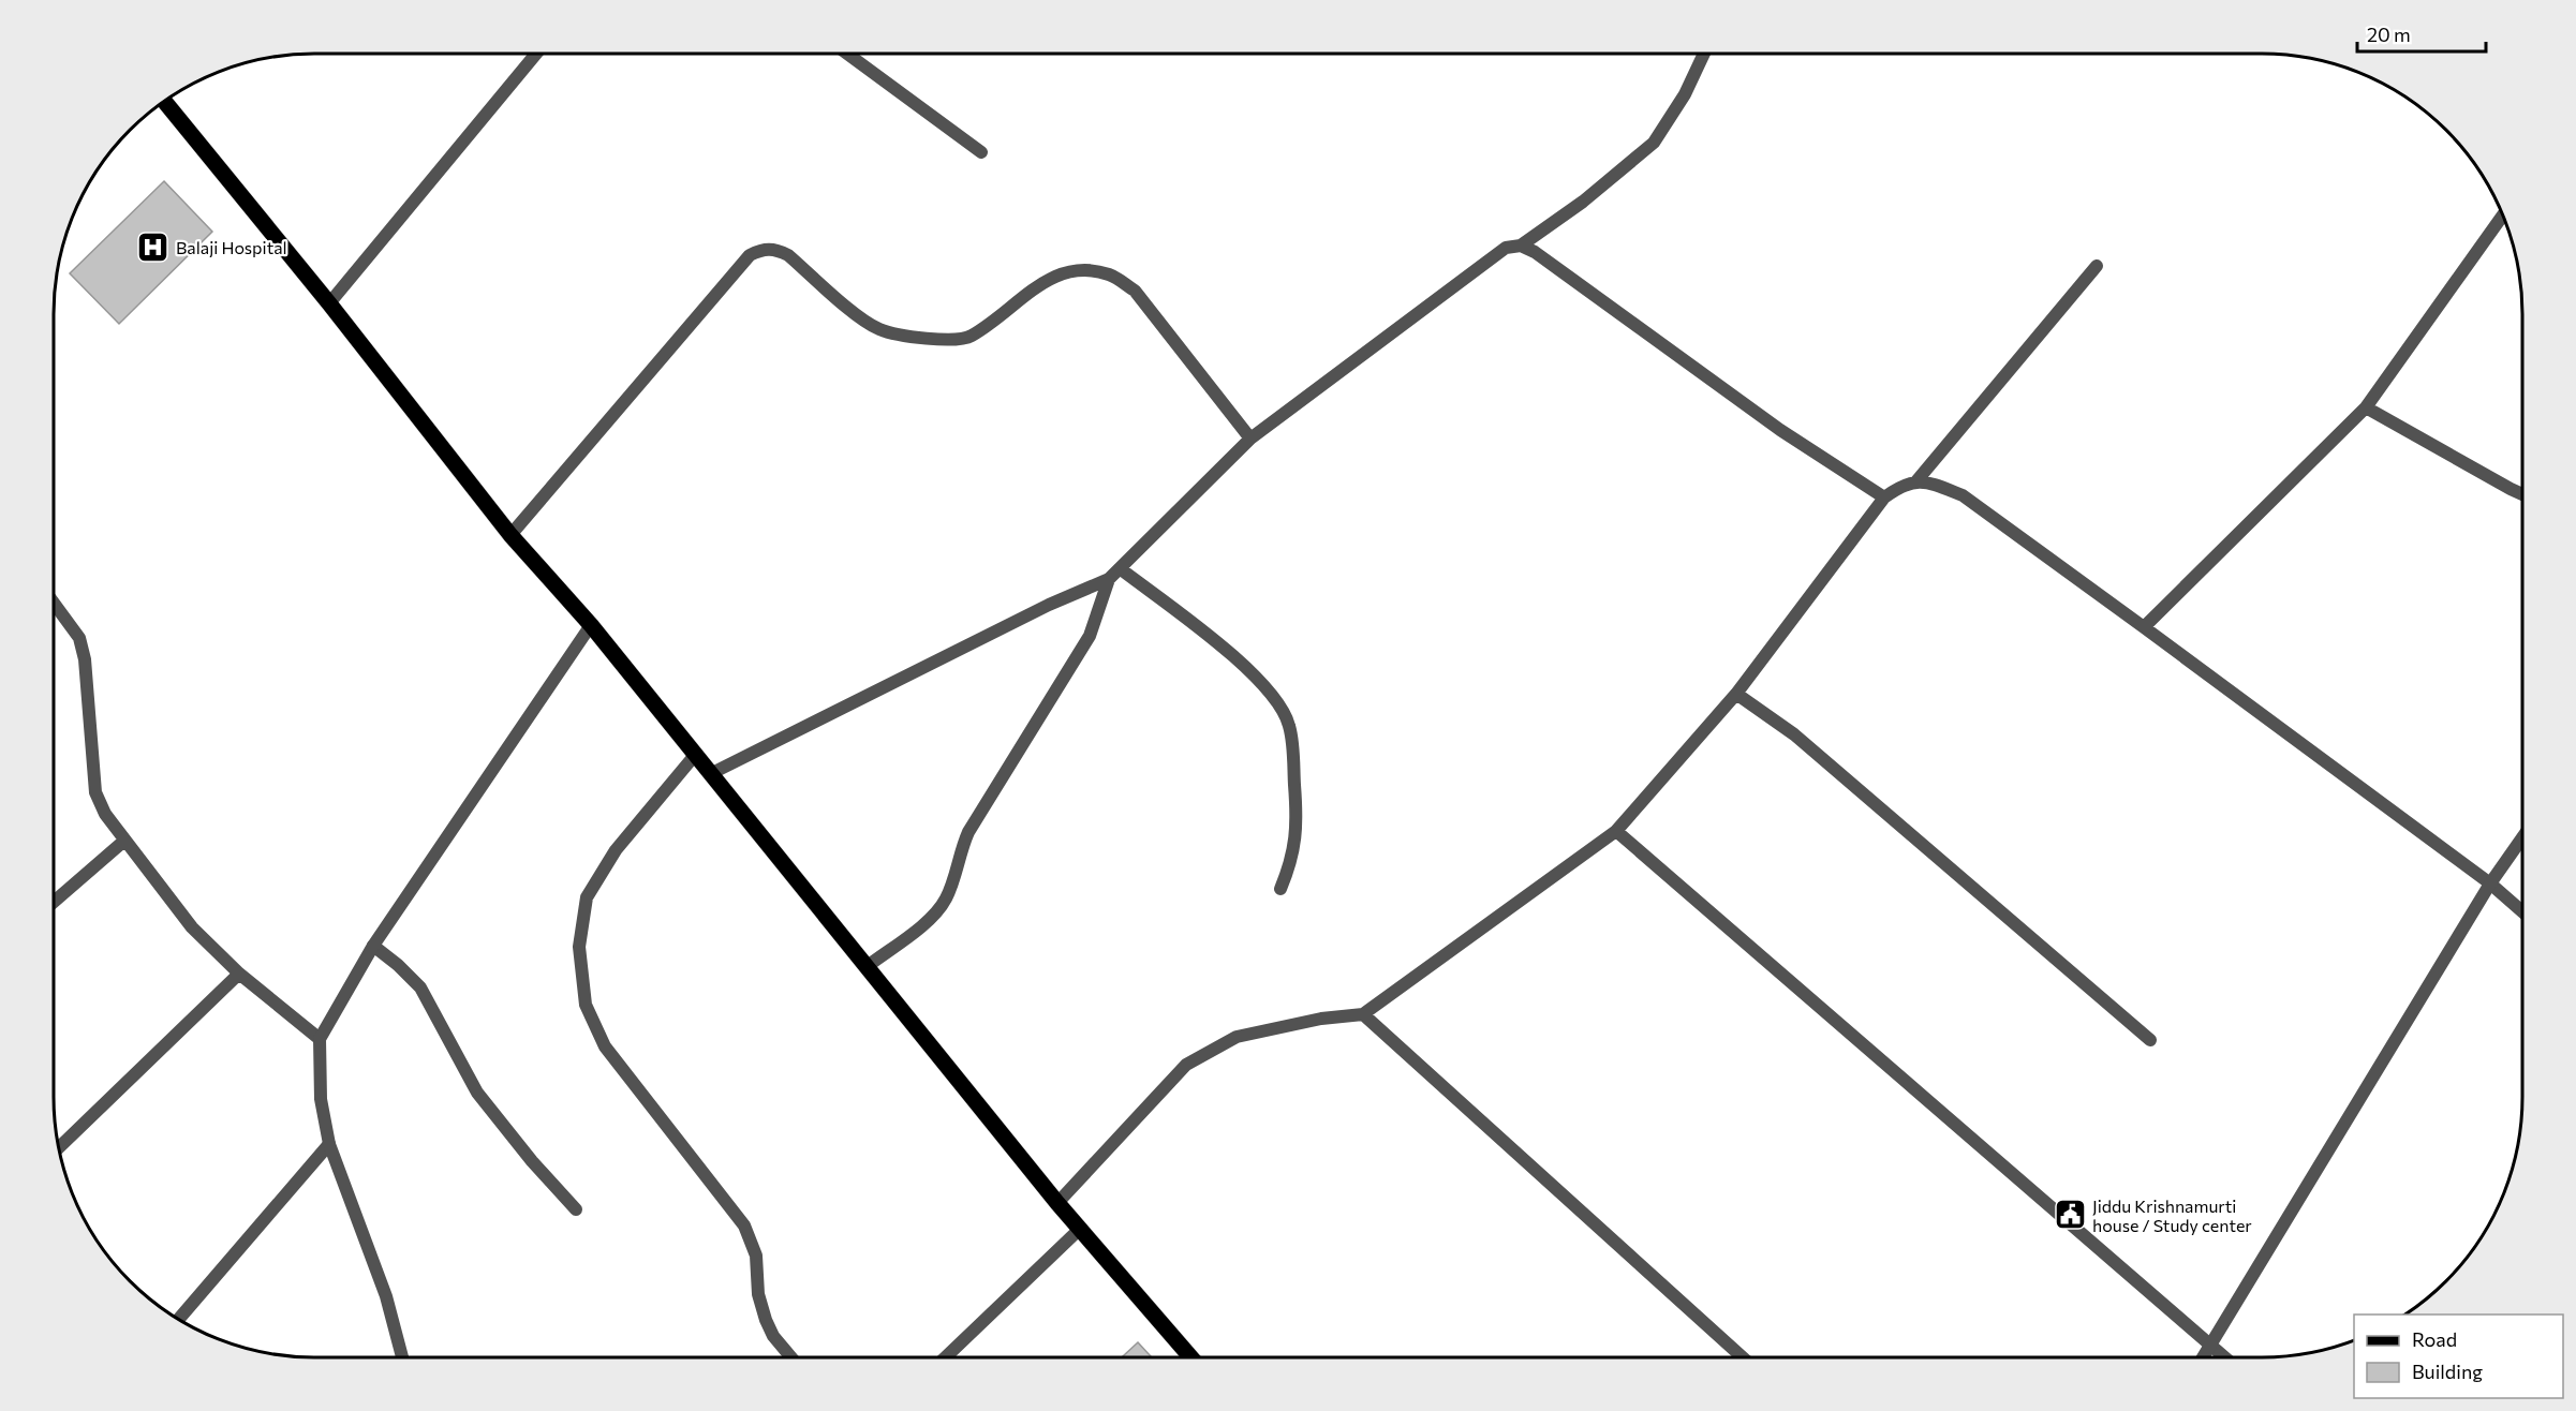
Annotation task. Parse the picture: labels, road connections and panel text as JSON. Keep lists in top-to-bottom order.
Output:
{
  "places": {
    "hospital": ["Balaji Hospital"],
    "public building": ["Jiddu Krishnamurti house / Study center"]
  },
  "legend": ["Road", "Building"],
  "scale_bar": "20 m"
}
